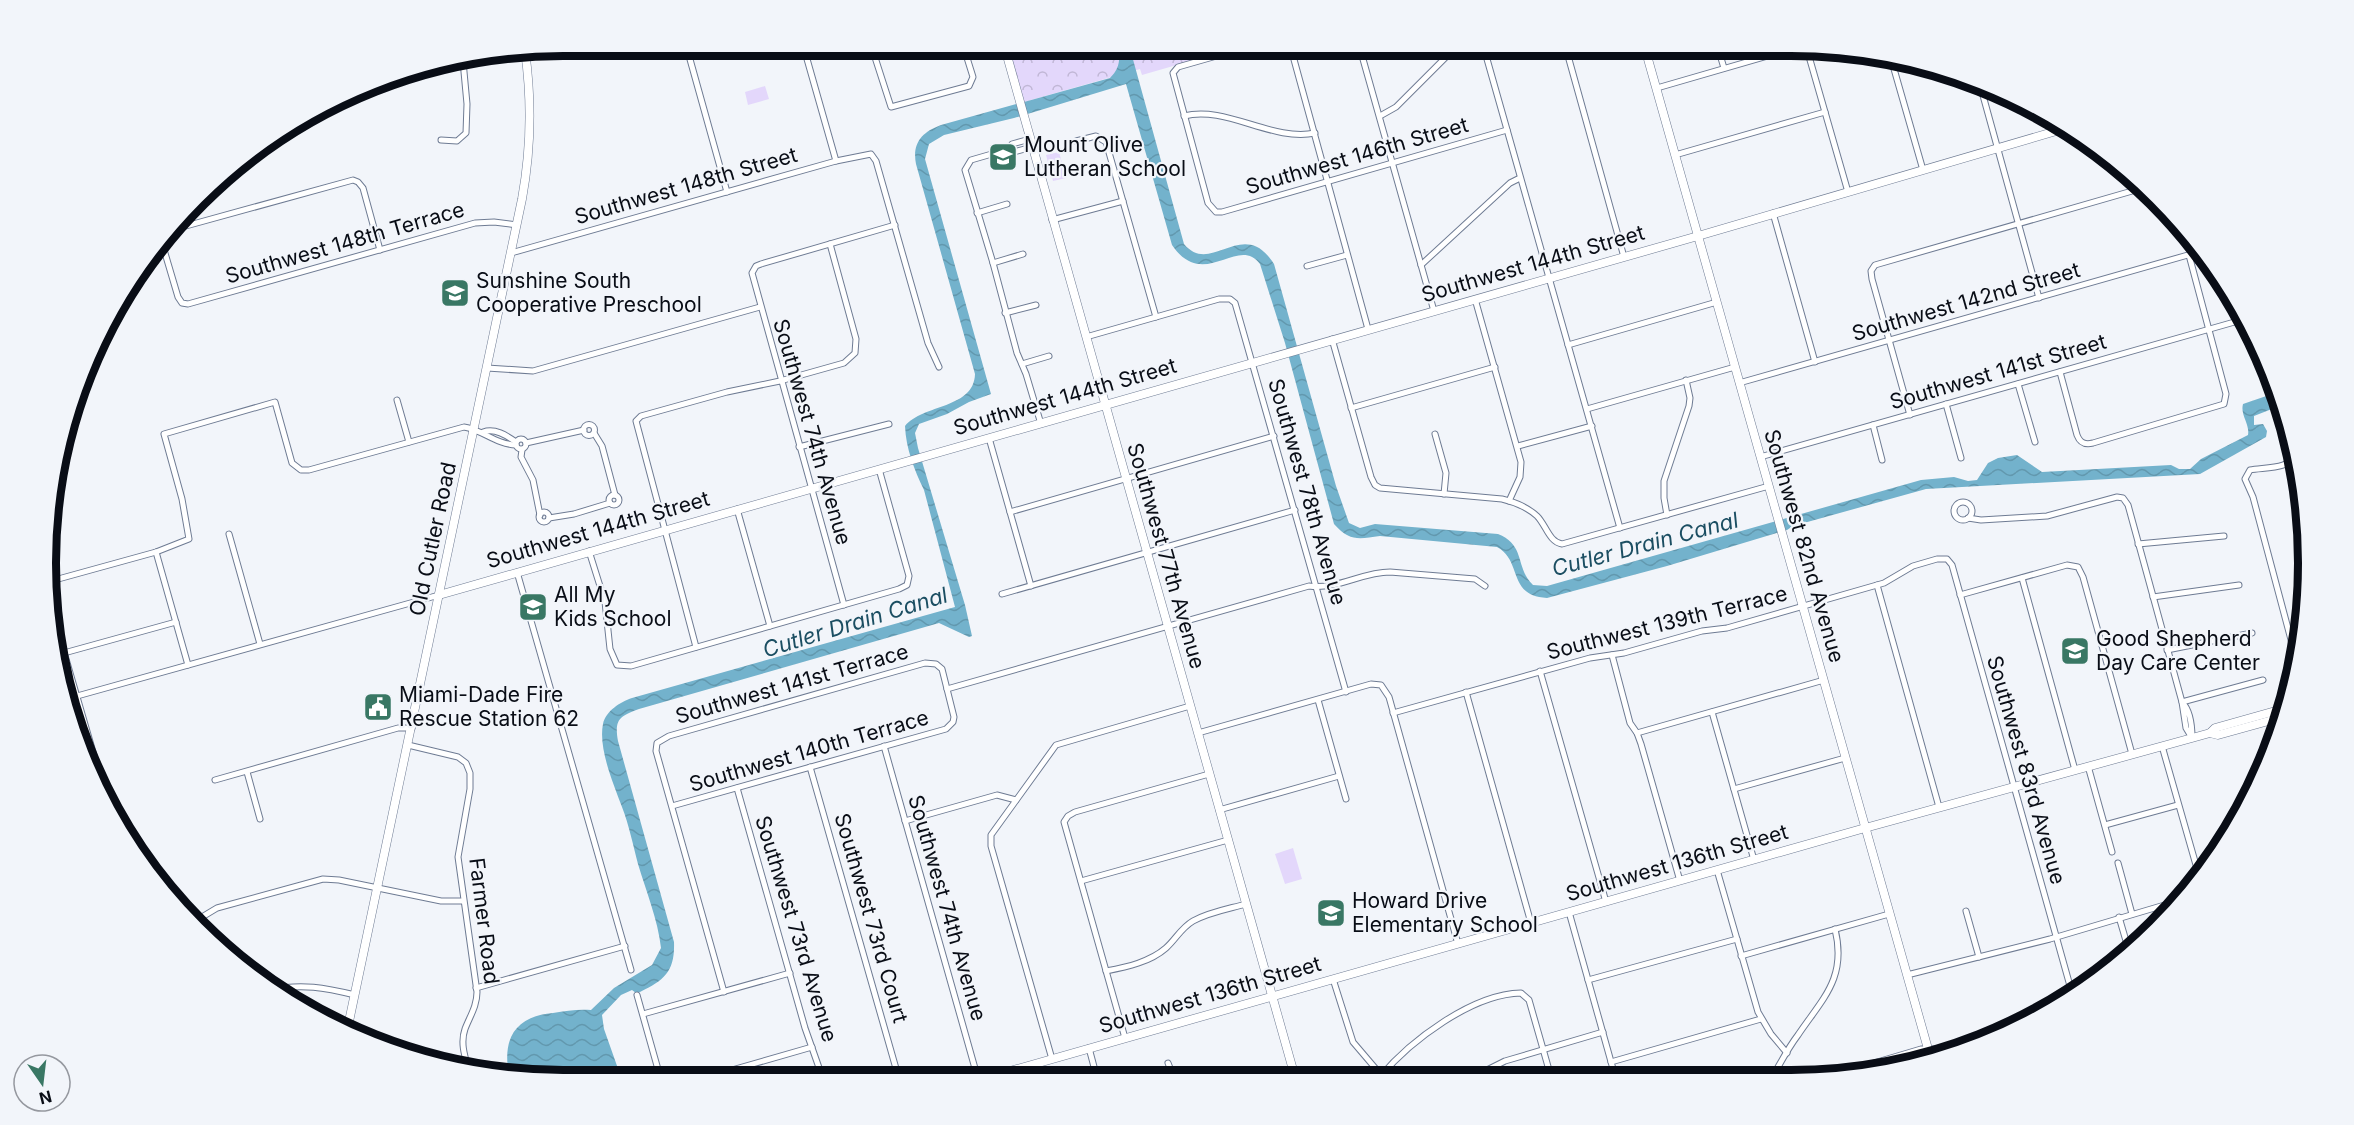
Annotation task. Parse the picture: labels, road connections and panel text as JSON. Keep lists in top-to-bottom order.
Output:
{
  "streets": {
    "street": [
      "Southwest 146th Street",
      "Southwest 148th Street",
      "Southwest 148th Terrace",
      "Southwest 144th Street",
      "Southwest 142nd Street",
      "Southwest 141st Street",
      "Southwest 74th Avenue",
      "Southwest 78th Avenue",
      "Old Cutler Road",
      "Southwest 82nd Avenue",
      "Southwest 77th Avenue",
      "Southwest 139th Terrace",
      "Southwest 141st Terrace",
      "Southwest 140th Terrace",
      "Southwest 83rd Avenue",
      "Southwest 136th Street",
      "Southwest 73rd Court",
      "Farmer Road",
      "Southwest 73rd Avenue"
    ]
  },
  "crossings": [
    ["Southwest 148th Street", "Old Cutler Road"],
    ["Southwest 148th Terrace", "Old Cutler Road"],
    ["Southwest 144th Street", "Southwest 74th Avenue"],
    ["Southwest 144th Street", "Southwest 78th Avenue"],
    ["Southwest 144th Street", "Old Cutler Road"],
    ["Southwest 144th Street", "Southwest 82nd Avenue"],
    ["Southwest 144th Street", "Southwest 77th Avenue"],
    ["Southwest 142nd Street", "Southwest 82nd Avenue"],
    ["Southwest 141st Street", "Southwest 82nd Avenue"],
    ["Southwest 74th Avenue", "Southwest 140th Terrace"],
    ["Old Cutler Road", "Farmer Road"],
    ["Southwest 82nd Avenue", "Southwest 139th Terrace"],
    ["Southwest 82nd Avenue", "Southwest 136th Street"],
    ["Southwest 77th Avenue", "Southwest 136th Street"],
    ["Southwest 139th Terrace", "Southwest 83rd Avenue"],
    ["Southwest 141st Terrace", "Southwest 140th Terrace"],
    ["Southwest 140th Terrace", "Southwest 73rd Court"],
    ["Southwest 140th Terrace", "Southwest 73rd Avenue"],
    ["Southwest 83rd Avenue", "Southwest 136th Street"]
  ],
  "water": ["Cutler Drain Canal"],
  "places": {
    "school or university": [
      "Mount Olive Lutheran School",
      "Sunshine South Cooperative Preschool",
      "All My Kids School",
      "Good Shepherd Day Care Center",
      "Howard Drive Elementary School"
    ],
    "public building": ["Miami-Dade Fire Rescue Station 62"]
  },
  "north": "bottom"
}
